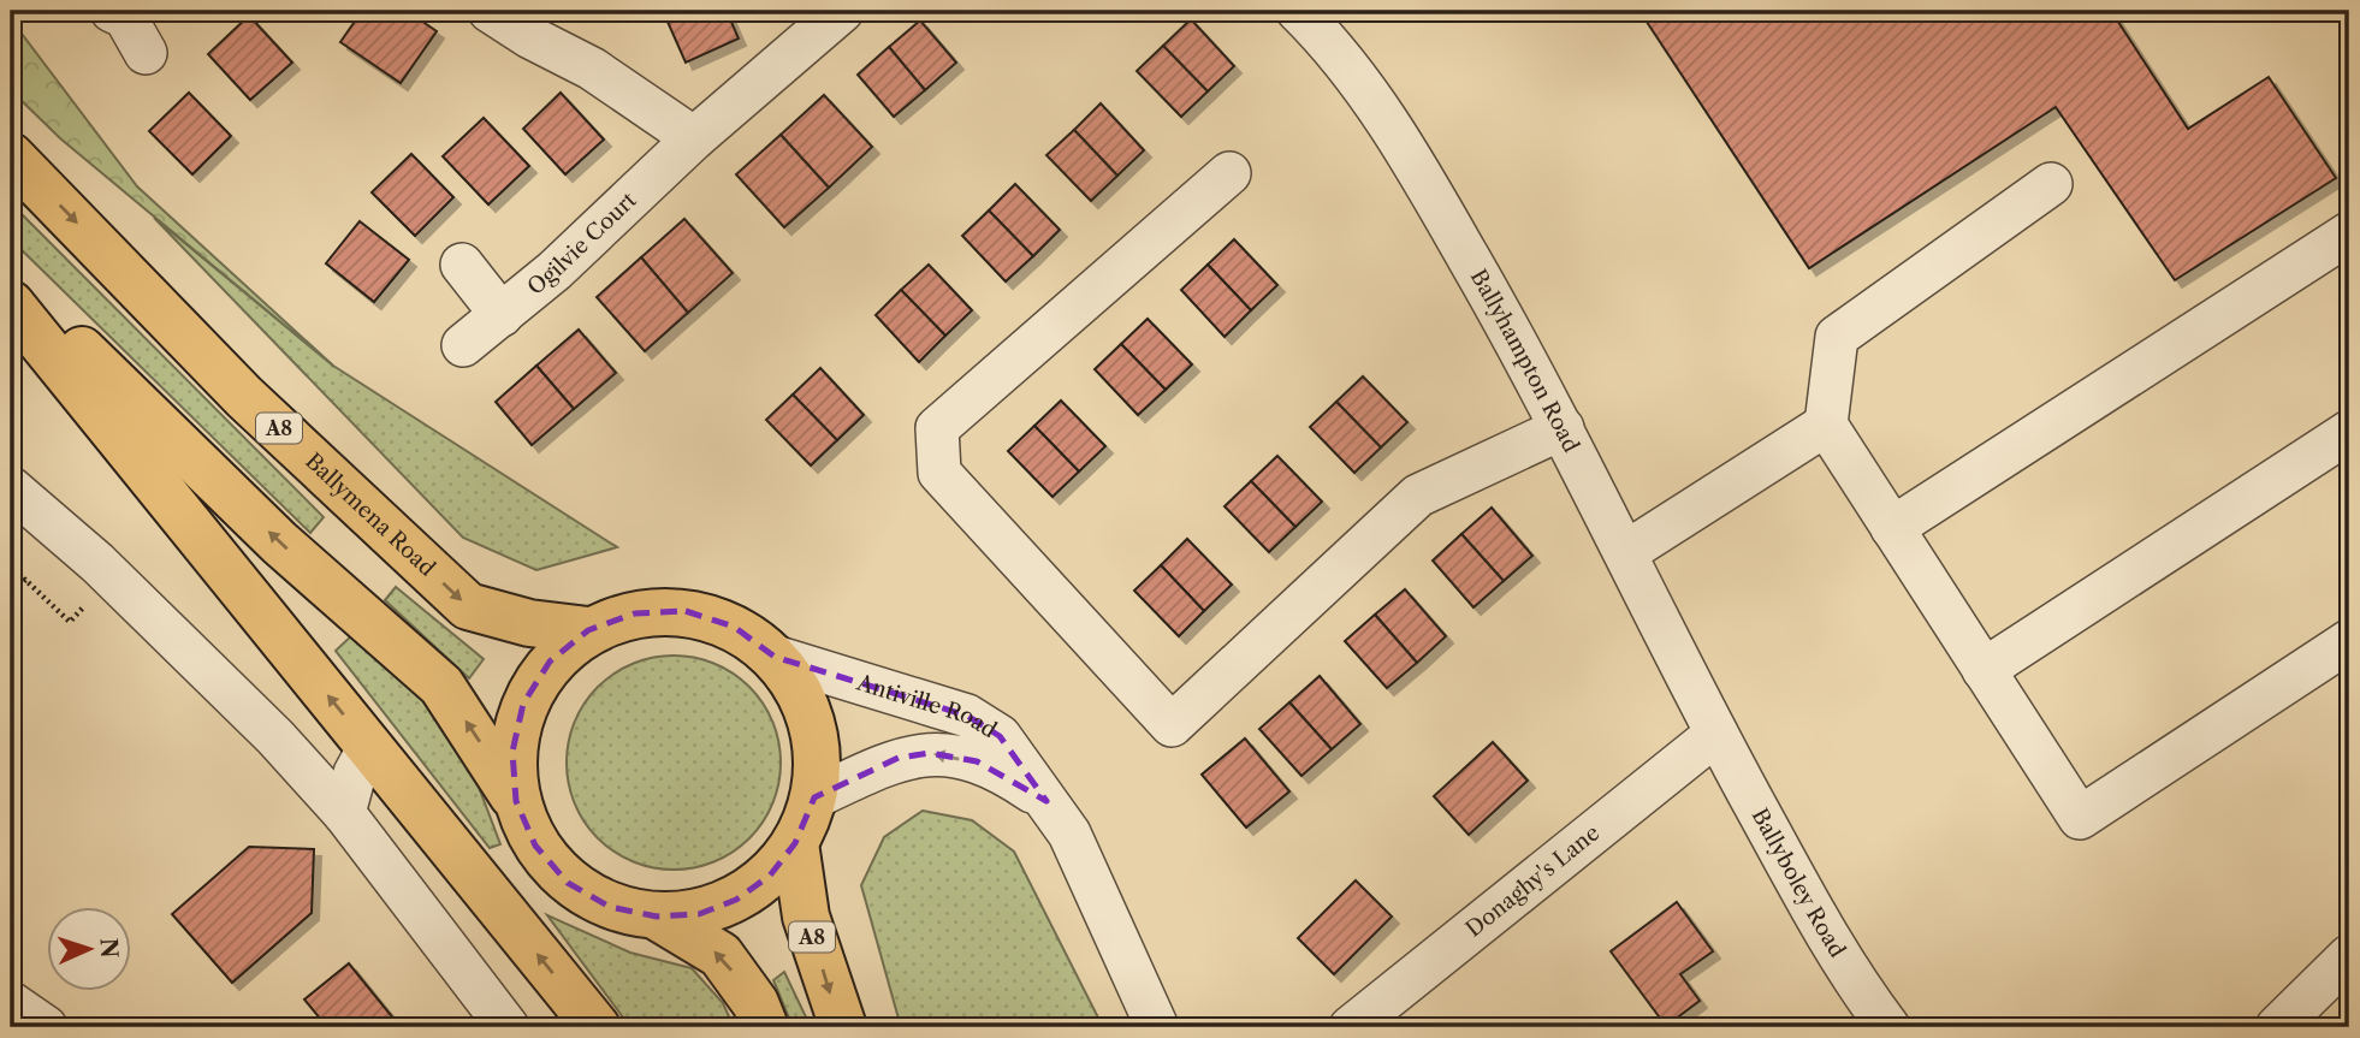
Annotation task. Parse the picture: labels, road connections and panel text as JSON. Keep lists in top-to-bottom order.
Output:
{
  "streets": {
    "highway": ["A8", "Ballymena Road"],
    "street": [
      "Ogilvie Court",
      "Ballyhampton Road",
      "Antiville Road",
      "Donaghy's Lane",
      "Ballyboley Road"
    ]
  },
  "crossings": [
    ["Ballyhampton Road", "Donaghy's Lane"],
    ["Ballyhampton Road", "Ballyboley Road"],
    ["A8", "Ballymena Road"],
    ["A8", "Antiville Road"],
    ["Donaghy's Lane", "Ballyboley Road"]
  ],
  "north": "right"
}
